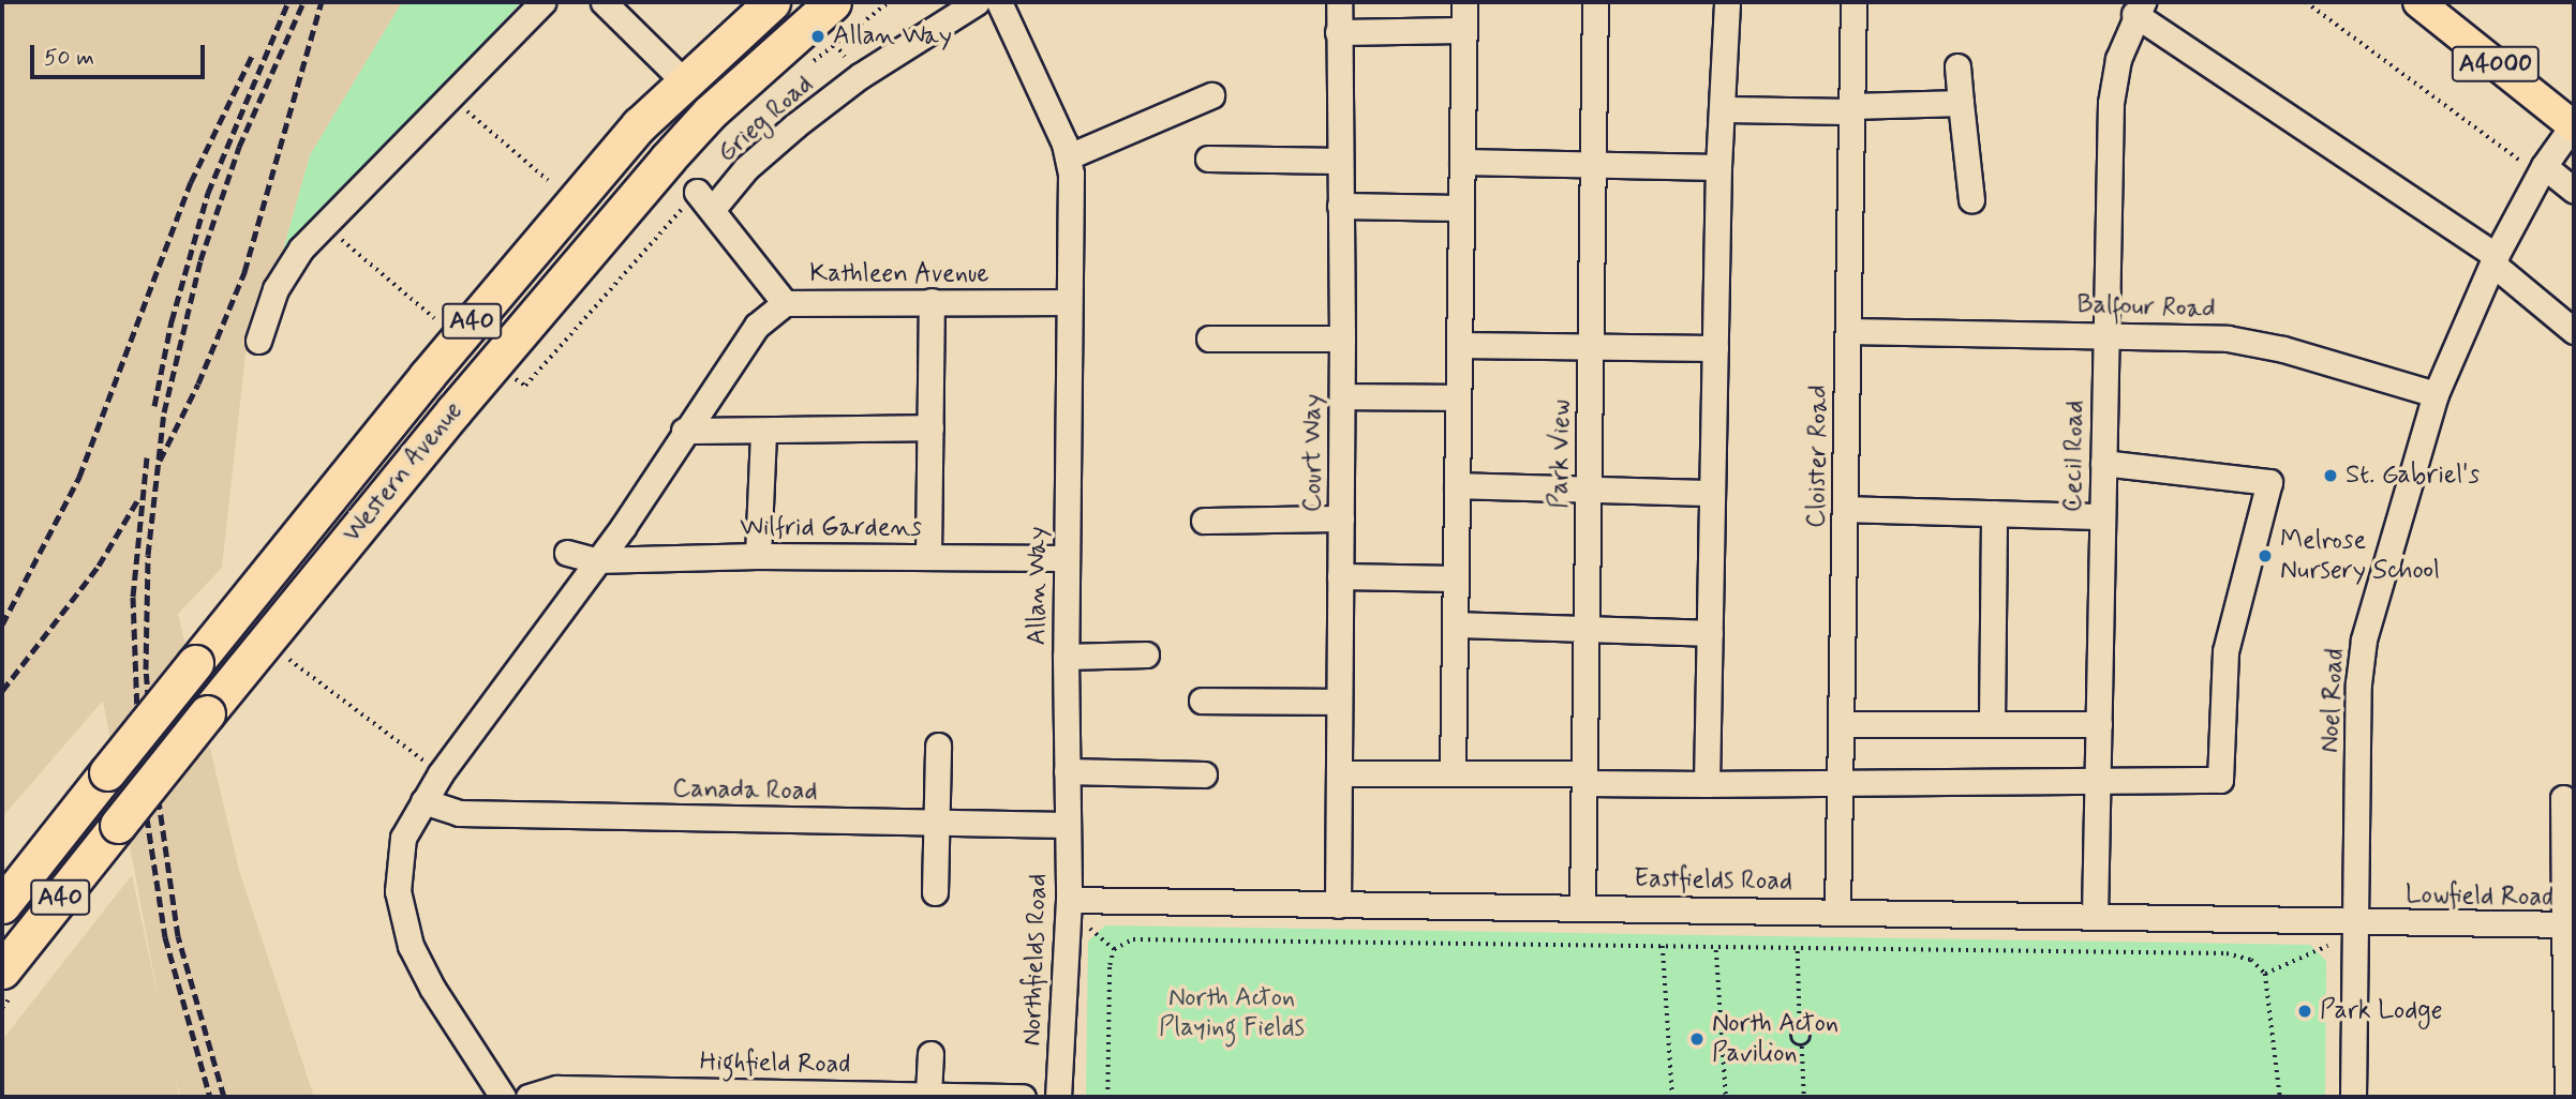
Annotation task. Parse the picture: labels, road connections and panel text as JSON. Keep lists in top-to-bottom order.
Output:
{
  "streets": {
    "highway": ["A40", "Western Avenue"],
    "main road": ["A4000"],
    "street": [
      "Grieg Road",
      "Kathleen Avenue",
      "Balfour Road",
      "Court Way",
      "Park View",
      "Cloister Road",
      "Cecil Road",
      "Wilfrid Gardens",
      "Allan Way",
      "Noel Road",
      "Canada Road",
      "Eastfields Road",
      "Lowfield Road",
      "Northfields Road",
      "Highfield Road"
    ]
  },
  "crossings": [
    ["A4000", "Noel Road"],
    ["Grieg Road", "Kathleen Avenue"],
    ["Kathleen Avenue", "Allan Way"],
    ["Balfour Road", "Cloister Road"],
    ["Balfour Road", "Cecil Road"],
    ["Balfour Road", "Noel Road"],
    ["Court Way", "Eastfields Road"],
    ["Park View", "Eastfields Road"],
    ["Cloister Road", "Eastfields Road"],
    ["Cecil Road", "Eastfields Road"],
    ["Wilfrid Gardens", "Allan Way"],
    ["Allan Way", "Canada Road"],
    ["Allan Way", "Northfields Road"],
    ["Noel Road", "Eastfields Road"],
    ["Noel Road", "Lowfield Road"],
    ["Canada Road", "Northfields Road"],
    ["Eastfields Road", "Lowfield Road"],
    ["Eastfields Road", "Northfields Road"]
  ],
  "parks": ["North Acton Playing Fields"],
  "places": [
    "Allan Way",
    "St. Gabriel's",
    "Melrose Nursery School",
    "Park Lodge",
    "North Acton Pavilion"
  ],
  "scale_bar": "50 m"
}
